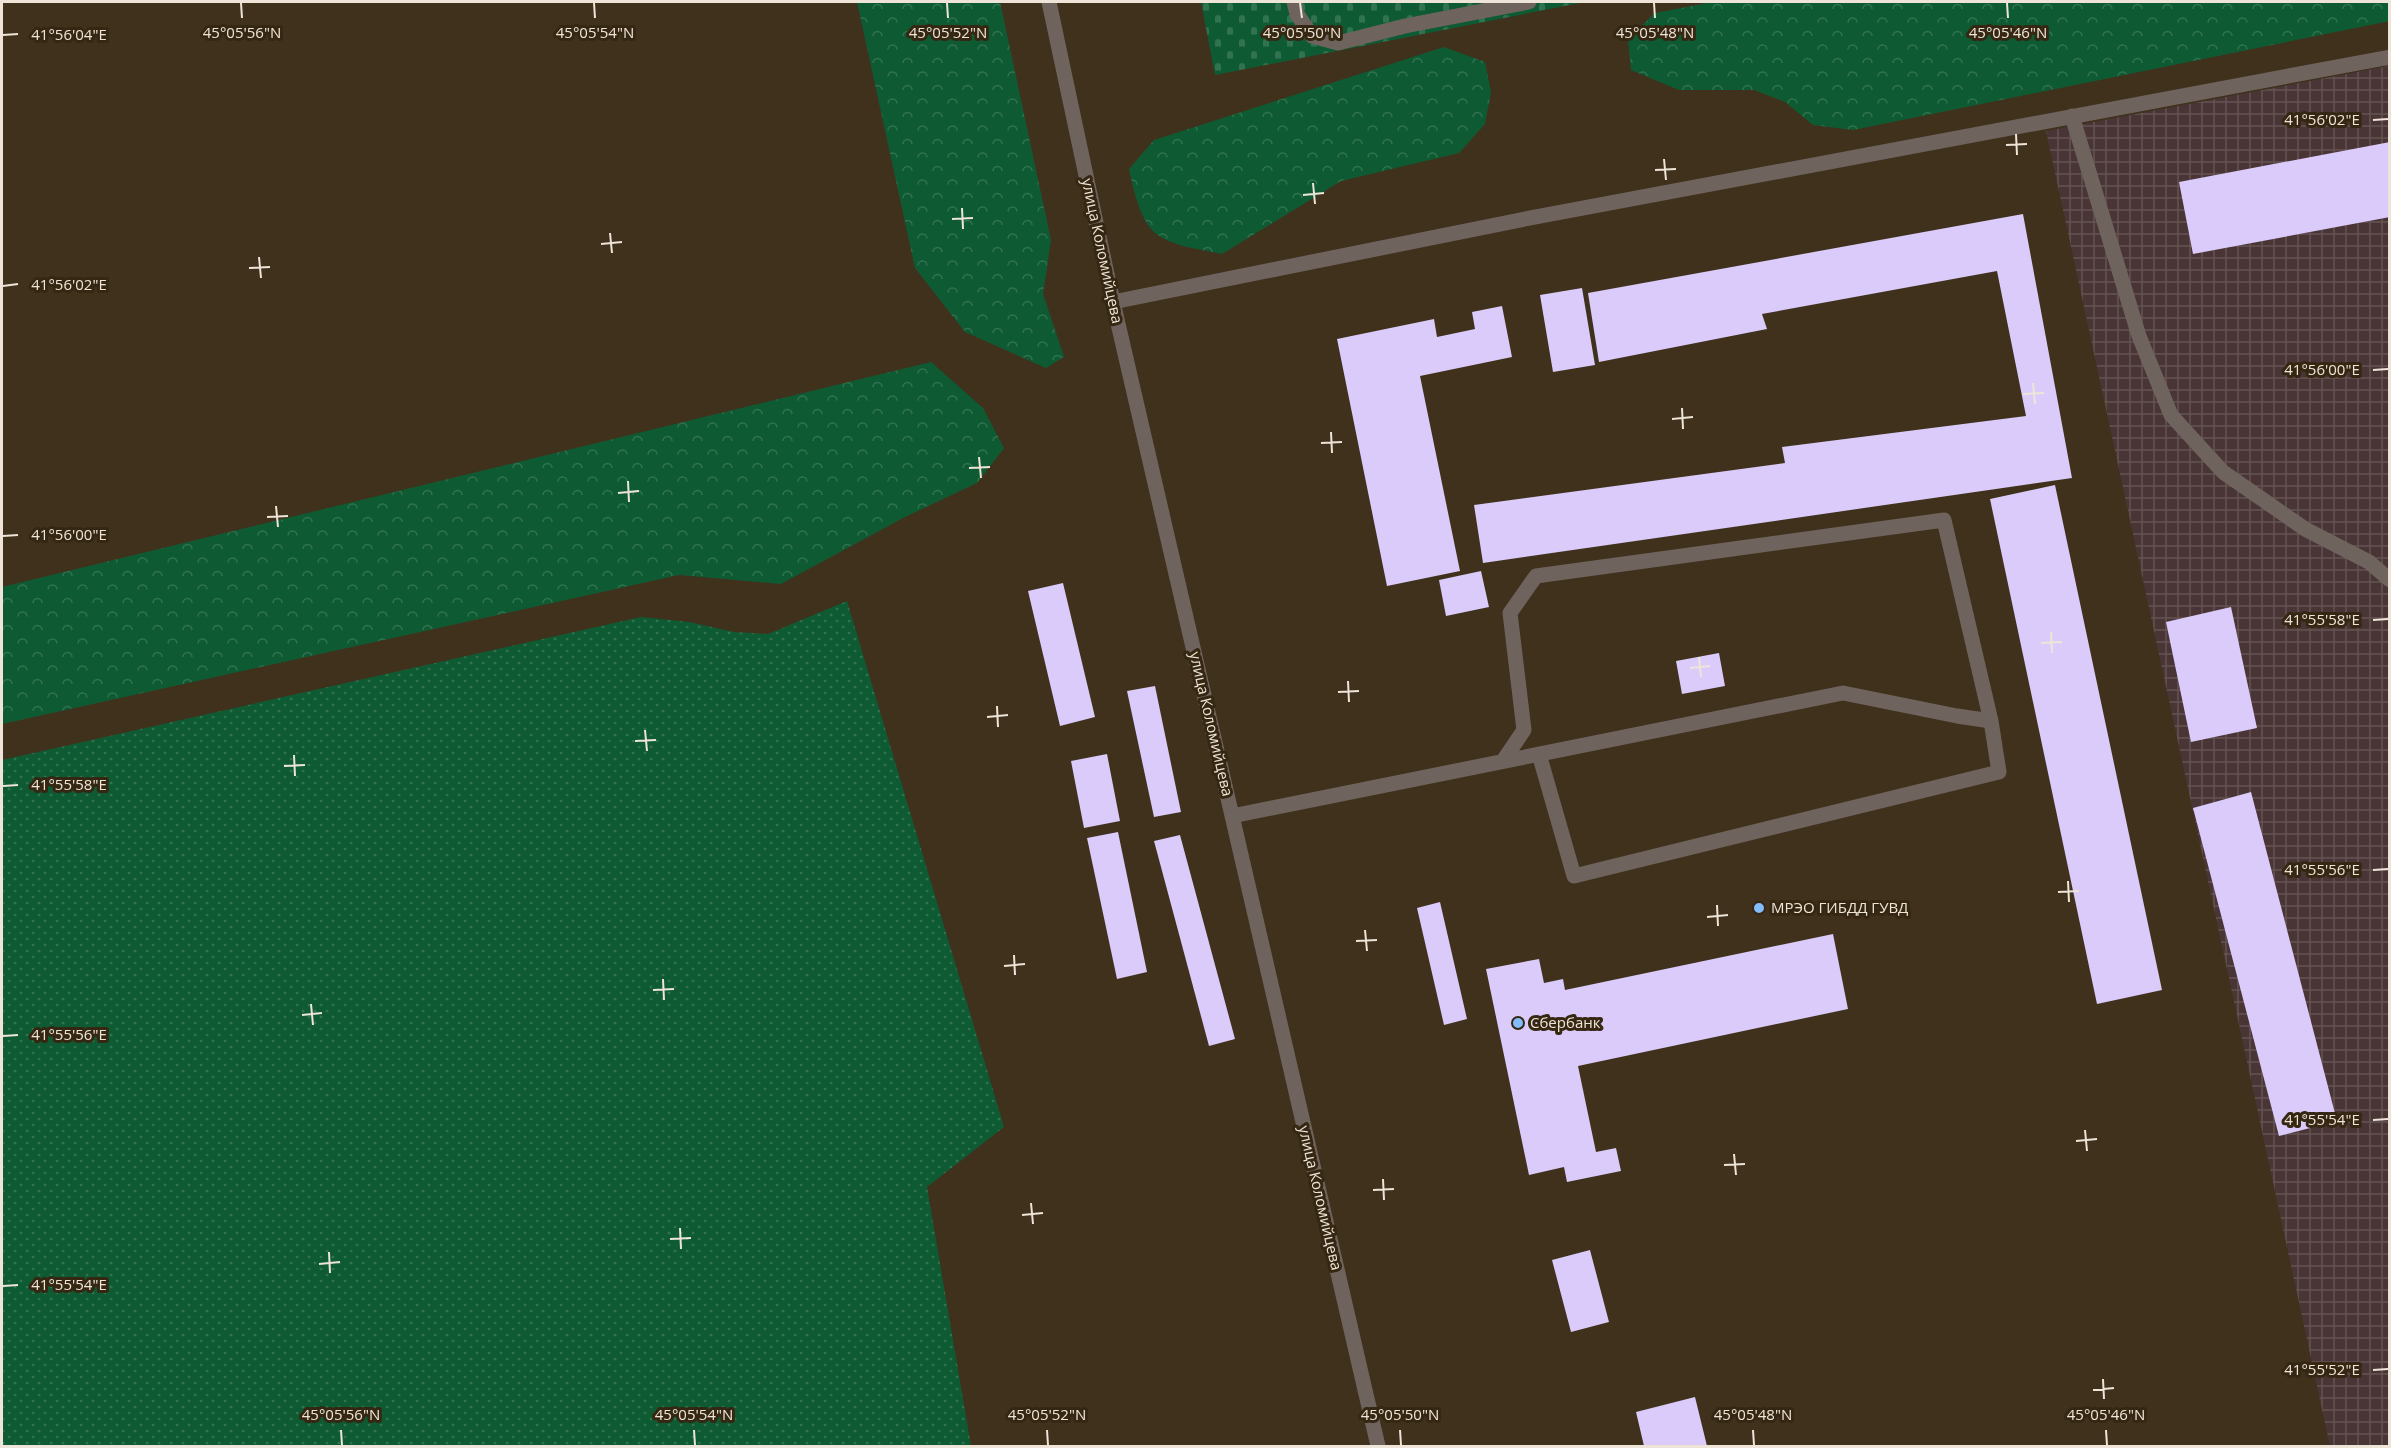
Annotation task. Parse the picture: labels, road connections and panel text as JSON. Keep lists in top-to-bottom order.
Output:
{
  "streets": {
    "street": ["улица Коломийцева"]
  },
  "places": ["МРЭО ГИБДД ГУВД", "Сбербанк"],
  "coordinates": [
    "45°05'56\"N",
    "45°05'54\"N",
    "45°05'52\"N",
    "45°05'50\"N",
    "45°05'48\"N",
    "45°05'46\"N",
    "41°56'04\"E",
    "41°56'02\"E",
    "41°56'00\"E",
    "41°55'58\"E",
    "41°55'56\"E",
    "41°55'54\"E",
    "41°55'52\"E"
  ]
}
